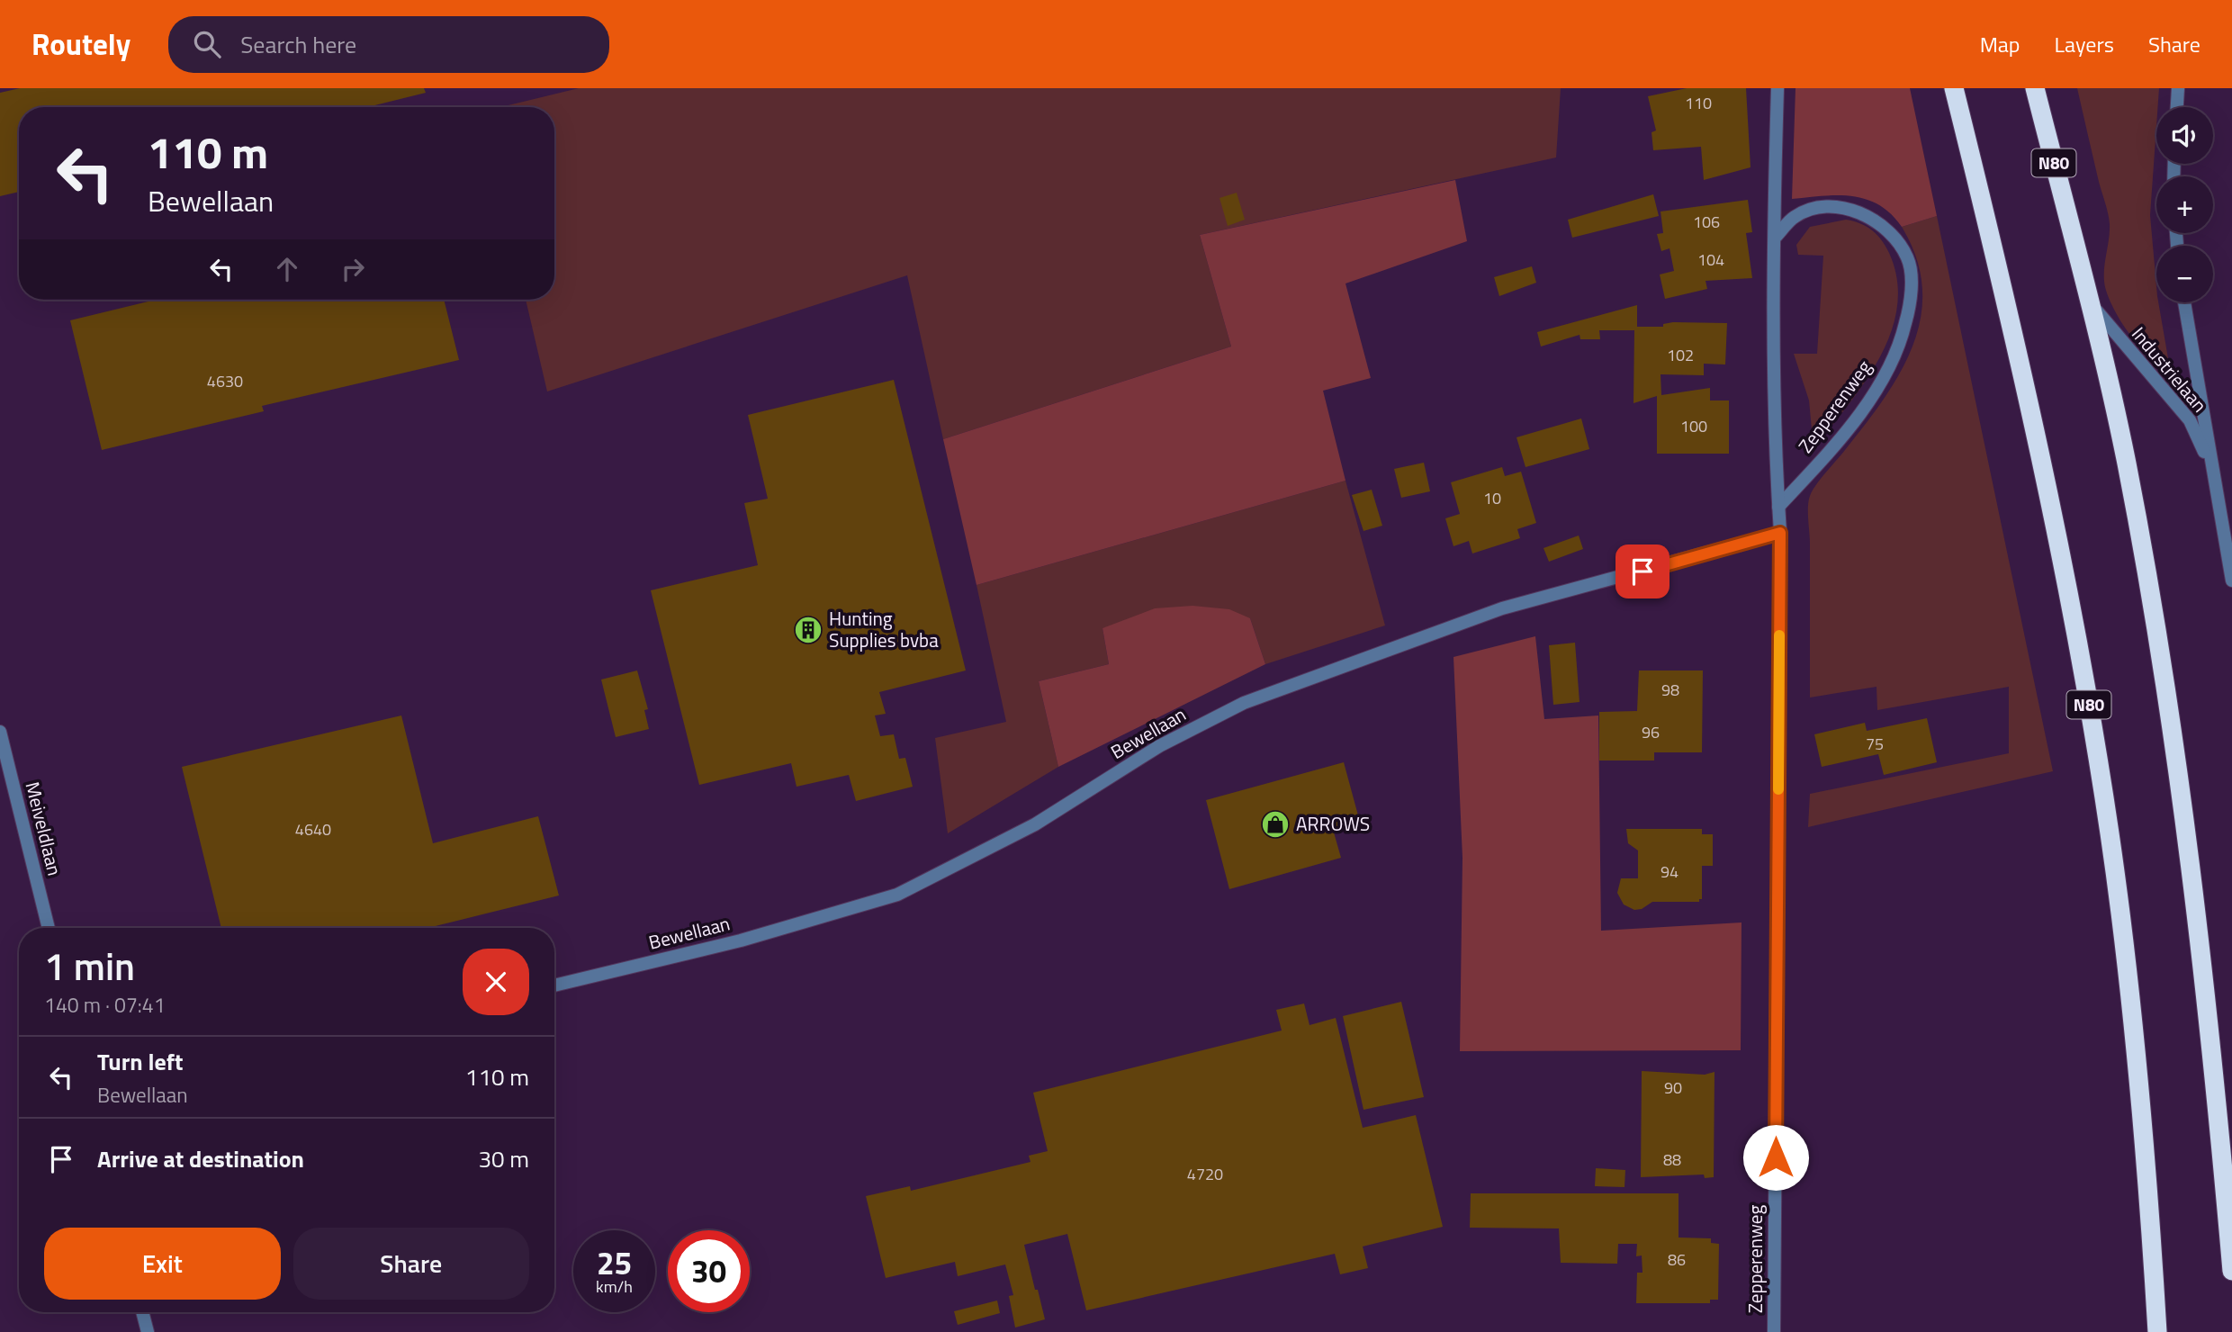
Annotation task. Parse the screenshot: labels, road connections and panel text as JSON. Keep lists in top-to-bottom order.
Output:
{
  "streets": {
    "highway": ["N80"],
    "street": [
      "Industrielaan",
      "Zepperenweg",
      "Bewellaan",
      "Meiveldlaan"
    ]
  },
  "crossings": [
    ["N80", "Industrielaan"],
    ["Zepperenweg", "Bewellaan"]
  ],
  "places": {
    "building": ["Hunting Supplies bvba"],
    "shop": ["ARROWS"]
  },
  "house_numbers": [
    "110",
    "106",
    "104",
    "102",
    "4630",
    "100",
    "10",
    "98",
    "96",
    "75",
    "4640",
    "94",
    "90",
    "88",
    "4720",
    "86"
  ],
  "page": {
    "header": "Routely",
    "search": "Search here",
    "nav": ["Map", "Layers", "Share"],
    "map_buttons": ["+", "−"],
    "turn": ["110 m", "Bewellaan"],
    "heading": ["1 min", "140 m · 07:41"],
    "list": [
      {
        "name": "Turn left",
        "note": "Bewellaan",
        "value": "110 m"
      },
      {
        "name": "Arrive at destination",
        "value": "30 m"
      }
    ],
    "buttons": ["Exit", "Share"],
    "speed": "25 km/h",
    "limit": "30"
  }
}
